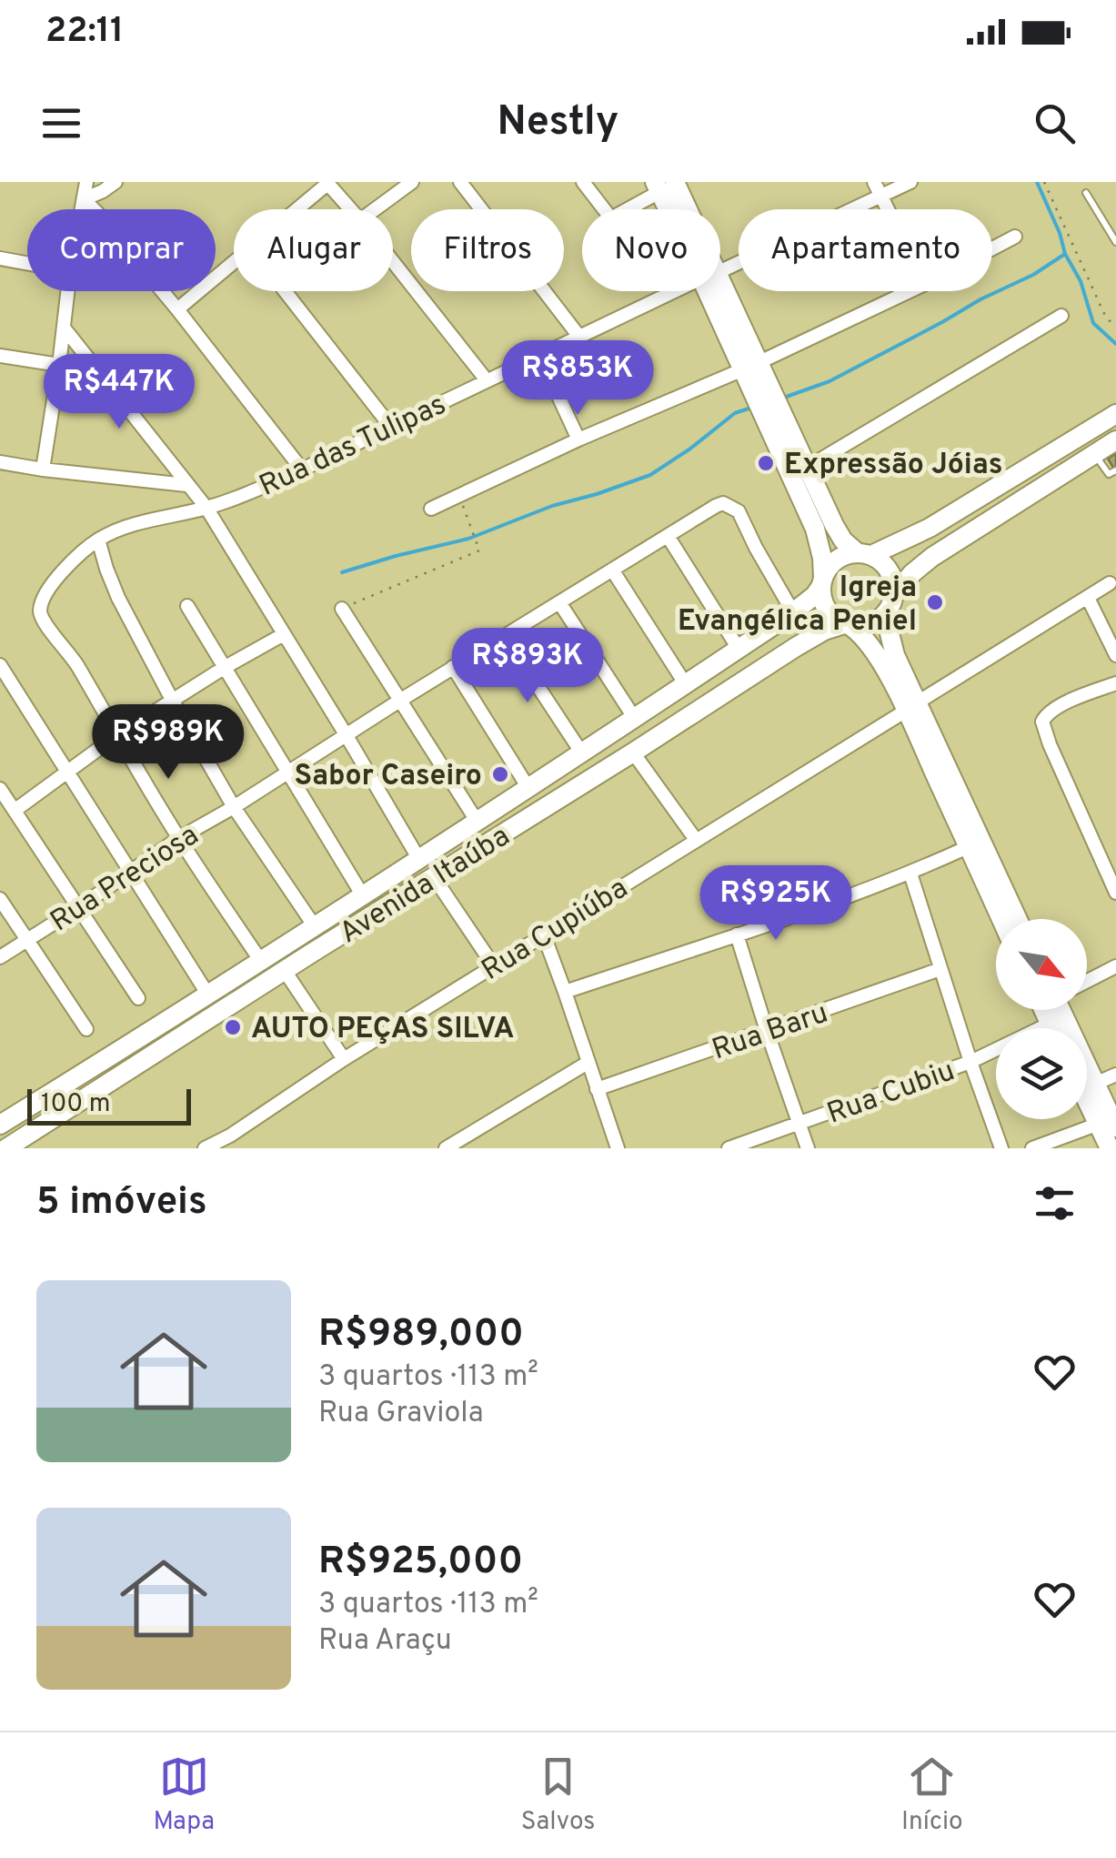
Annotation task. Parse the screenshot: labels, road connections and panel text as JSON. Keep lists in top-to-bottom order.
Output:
{
  "streets": {
    "street": [
      "Rua das Tulipas",
      "Rua Preciosa",
      "Avenida Itaúba",
      "Rua Cupiúba",
      "Rua Baru",
      "Rua Cubiu"
    ]
  },
  "crossings": [
    ["Rua Preciosa", "Avenida Itaúba"]
  ],
  "places": [
    "Expressão Jóias",
    "Igreja Evangélica Peniel",
    "Sabor Caseiro",
    "AUTO PEÇAS SILVA"
  ],
  "scale_bar": "100 m",
  "north": "bottom right",
  "page": {
    "status": "22:11",
    "header": "Nestly",
    "chip": [
      "Comprar",
      "Alugar",
      "Filtros",
      "Novo",
      "Apartamento"
    ],
    "price": [
      "R$853K",
      "R$447K",
      "R$893K",
      "R$989K",
      "R$925K"
    ],
    "scale": "100 m",
    "heading": "5 imóveis",
    "list": [
      {
        "name": "R$989,000",
        "note": "3 quartos · 113 m² · Rua Graviola"
      },
      {
        "name": "R$925,000",
        "note": "3 quartos · 113 m² · Rua Araçu"
      }
    ],
    "tabs": ["Mapa", "Salvos", "Início"]
  }
}
